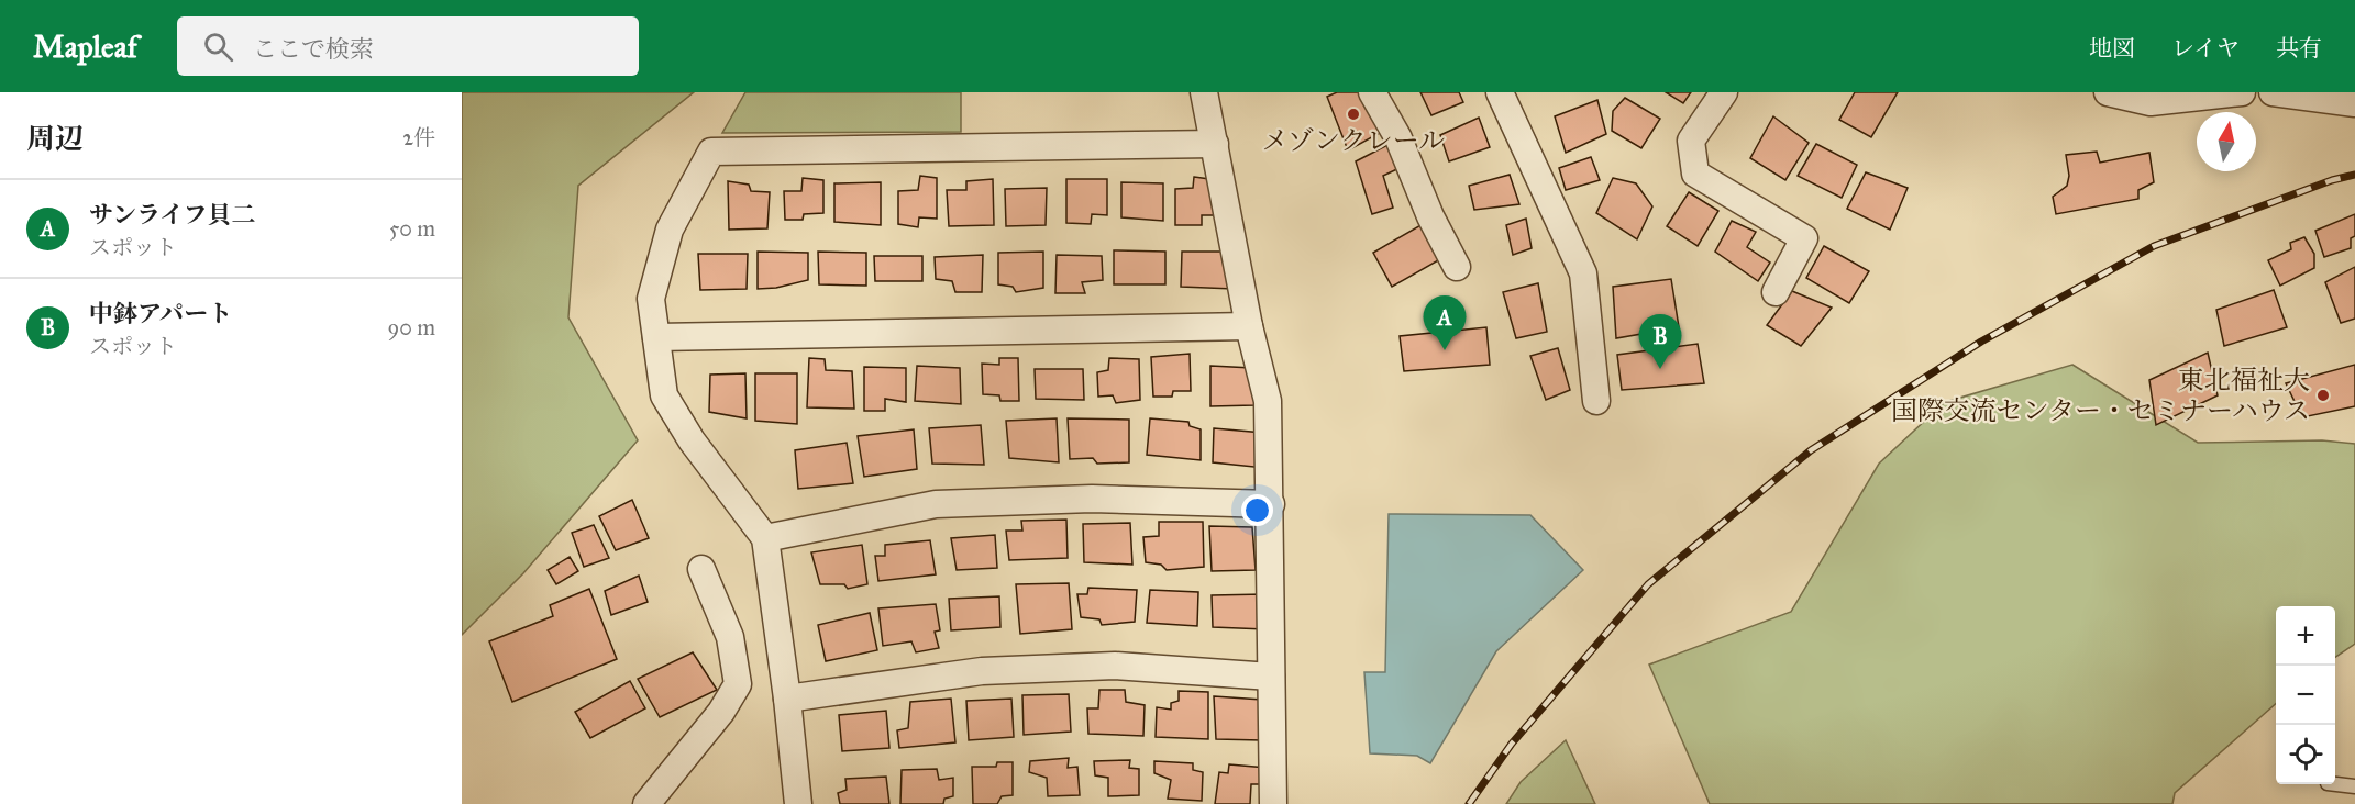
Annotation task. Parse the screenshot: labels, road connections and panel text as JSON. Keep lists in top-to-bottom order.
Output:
{
  "places": ["メゾンクレール", "東北福祉大 国際交流センター・セミナーハウス"],
  "north": "top",
  "page": {
    "header": "Mapleaf",
    "search": "ここで検索",
    "nav": ["地図", "レイヤ", "共有"],
    "heading": ["周辺", "2件"],
    "list": [
      {
        "mark": "A",
        "name": "サンライフ貝二",
        "note": "スポット",
        "value": "50 m"
      },
      {
        "mark": "B",
        "name": "中鉢アパート",
        "note": "スポット",
        "value": "90 m"
      }
    ],
    "pins": ["A", "B"],
    "map_buttons": ["+", "−"]
  }
}
